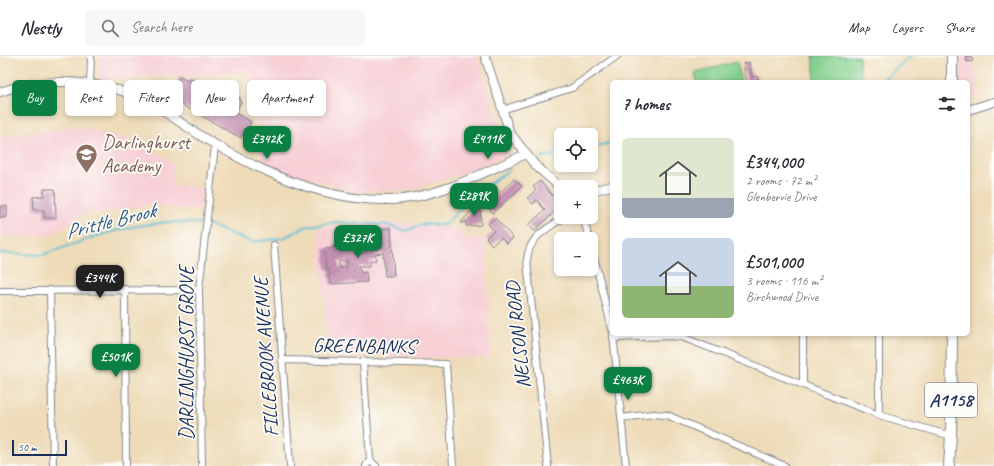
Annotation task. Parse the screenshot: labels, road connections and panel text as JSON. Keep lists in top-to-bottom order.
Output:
{
  "streets": {
    "main road": ["A1158"],
    "street": [
      "NELSON ROAD",
      "GREENBANKS",
      "DARLINGHURST GROVE",
      "FILLEBROOK AVENUE"
    ]
  },
  "crossings": [
    ["GREENBANKS", "FILLEBROOK AVENUE"]
  ],
  "water": ["Prittle Brook"],
  "places": {
    "school or university": ["Darlinghurst Academy"]
  },
  "scale_bar": "50 m",
  "page": {
    "header": "Nestly",
    "search": "Search here",
    "nav": ["Map", "Layers", "Share"],
    "chip": [
      "Buy",
      "Rent",
      "Filters",
      "New",
      "Apartment"
    ],
    "heading": "7 homes",
    "price": [
      "£342K",
      "£411K",
      "£289K",
      "£327K",
      "£344K",
      "£501K",
      "£463K"
    ],
    "map_buttons": ["+", "−"],
    "list": [
      {
        "name": "£344,000",
        "note": "2 rooms · 72 m² · Glenbervie Drive"
      },
      {
        "name": "£501,000",
        "note": "3 rooms · 116 m² · Birchwood Drive"
      }
    ],
    "scale": "50 m"
  }
}
